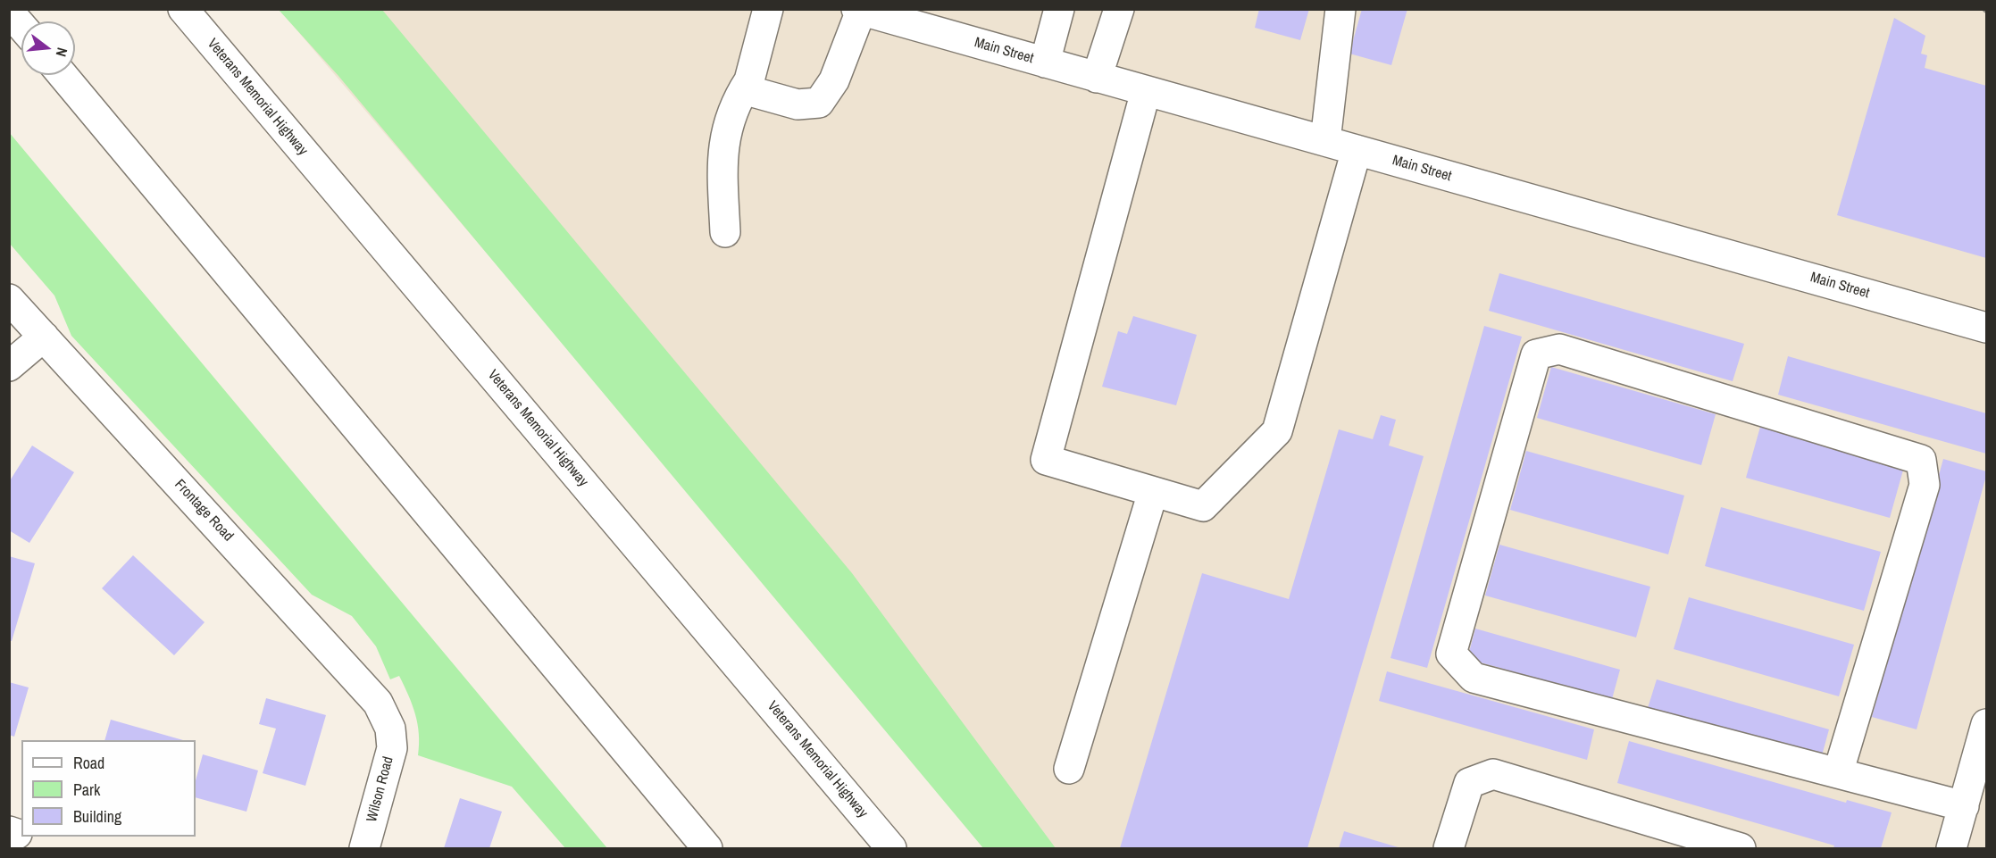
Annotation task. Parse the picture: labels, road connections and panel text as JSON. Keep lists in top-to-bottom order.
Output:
{
  "streets": {
    "main road": [
      "Main Street",
      "Veterans Memorial Highway",
      "Frontage Road",
      "Wilson Road"
    ]
  },
  "crossings": [
    ["Frontage Road", "Wilson Road"]
  ],
  "legend": ["Road", "Park", "Building"],
  "north": "right"
}
